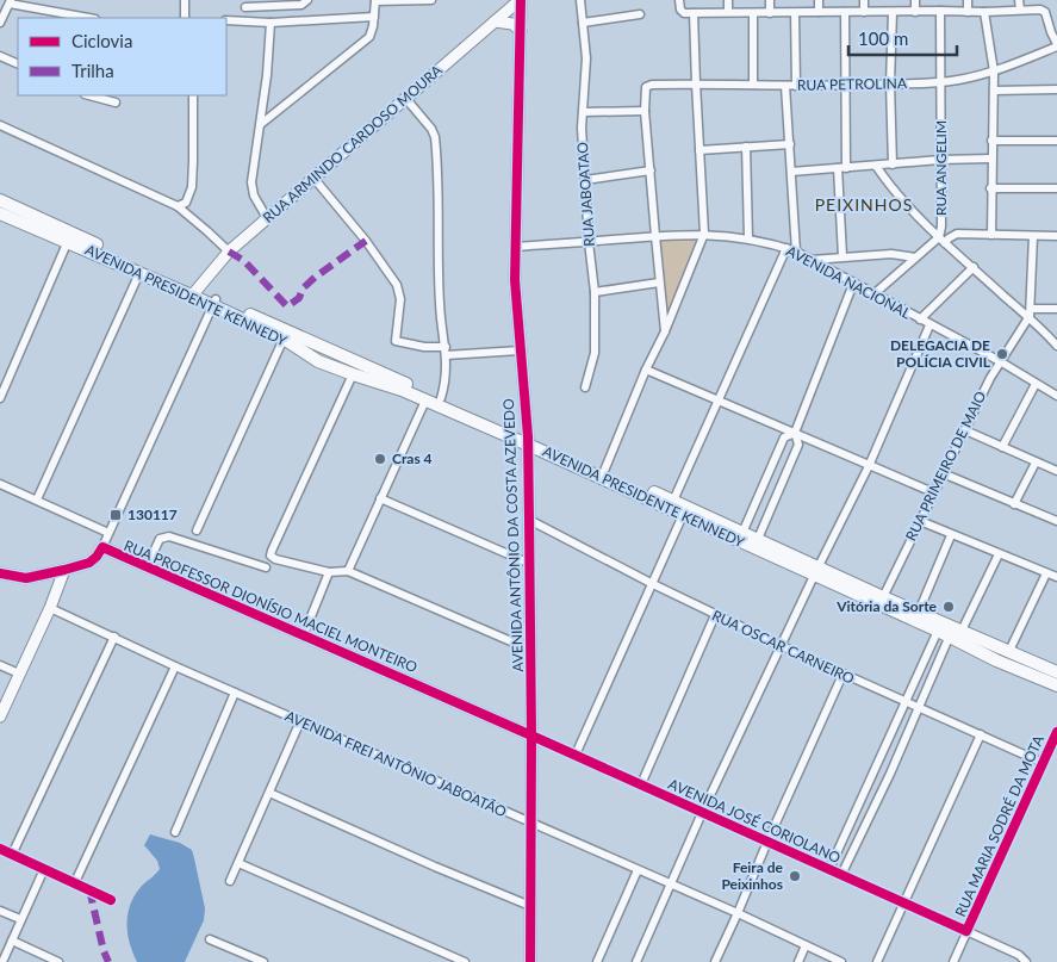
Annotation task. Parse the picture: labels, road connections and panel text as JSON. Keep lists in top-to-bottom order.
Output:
{
  "streets": {
    "main road": ["AVENIDA PRESIDENTE KENNEDY"],
    "street": [
      "RUA PETROLINA",
      "RUA ARMINDO CARDOSO MOURA",
      "RUA ANGELIM",
      "RUA JABOATAO",
      "AVENIDA NACIONAL",
      "RUA PRIMEIRO DE MAIO",
      "AVENIDA ANTÔNIO DA COSTA AZEVEDO",
      "RUA PROFESSOR DIONÍSIO MACIEL MONTEIRO",
      "RUA OSCAR CARNEIRO",
      "AVENIDA FREI ANTÔNIO JABOATÃO",
      "AVENIDA JOSÉ CORIOLANO",
      "RUA MARIA SODRÉ DA MOTA"
    ]
  },
  "crossings": [
    ["RUA PETROLINA", "RUA ANGELIM"],
    ["RUA ARMINDO CARDOSO MOURA", "AVENIDA PRESIDENTE KENNEDY"],
    ["RUA ARMINDO CARDOSO MOURA", "AVENIDA ANTÔNIO DA COSTA AZEVEDO"],
    ["RUA ANGELIM", "AVENIDA NACIONAL"],
    ["RUA JABOATAO", "AVENIDA NACIONAL"],
    ["AVENIDA NACIONAL", "RUA PRIMEIRO DE MAIO"],
    ["AVENIDA NACIONAL", "AVENIDA ANTÔNIO DA COSTA AZEVEDO"],
    ["AVENIDA PRESIDENTE KENNEDY", "RUA PRIMEIRO DE MAIO"],
    ["AVENIDA PRESIDENTE KENNEDY", "AVENIDA ANTÔNIO DA COSTA AZEVEDO"],
    ["AVENIDA ANTÔNIO DA COSTA AZEVEDO", "RUA PROFESSOR DIONÍSIO MACIEL MONTEIRO"],
    ["AVENIDA ANTÔNIO DA COSTA AZEVEDO", "RUA OSCAR CARNEIRO"],
    ["AVENIDA ANTÔNIO DA COSTA AZEVEDO", "AVENIDA FREI ANTÔNIO JABOATÃO"],
    ["AVENIDA ANTÔNIO DA COSTA AZEVEDO", "AVENIDA JOSÉ CORIOLANO"],
    ["RUA PROFESSOR DIONÍSIO MACIEL MONTEIRO", "AVENIDA JOSÉ CORIOLANO"],
    ["RUA OSCAR CARNEIRO", "RUA MARIA SODRÉ DA MOTA"],
    ["AVENIDA JOSÉ CORIOLANO", "RUA MARIA SODRÉ DA MOTA"]
  ],
  "districts": ["PEIXINHOS"],
  "places": {
    "other": [
      "DELEGACIA DE POLÍCIA CIVIL",
      "Cras 4",
      "Vitória da Sorte",
      "Feira de Peixinhos"
    ],
    "transit": ["130117"]
  },
  "legend": ["Ciclovia", "Trilha"],
  "scale_bar": "100 m"
}
